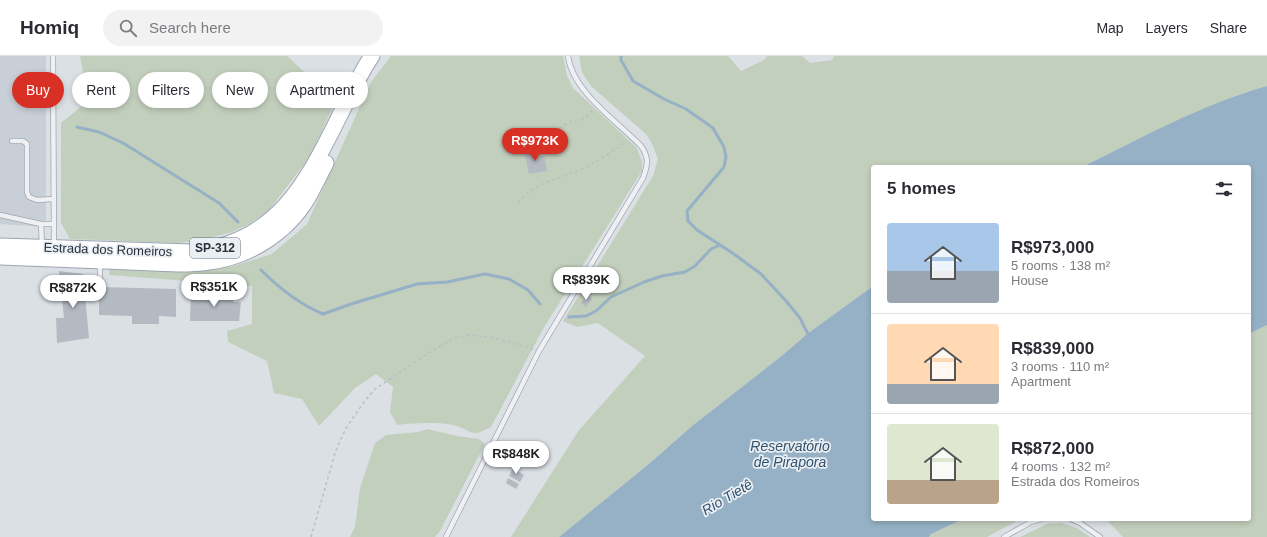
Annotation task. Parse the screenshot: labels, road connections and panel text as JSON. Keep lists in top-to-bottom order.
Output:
{
  "streets": {
    "main road": ["SP-312", "Estrada dos Romeiros"]
  },
  "water": ["Reservatório de Pirapora", "Rio Tietê"],
  "page": {
    "header": "Homiq",
    "search": "Search here",
    "nav": ["Map", "Layers", "Share"],
    "chip": [
      "Buy",
      "Rent",
      "Filters",
      "New",
      "Apartment"
    ],
    "price": [
      "R$973K",
      "R$839K",
      "R$351K",
      "R$872K",
      "R$848K"
    ],
    "heading": "5 homes",
    "list": [
      {
        "name": "R$973,000",
        "note": "5 rooms · 138 m² · House"
      },
      {
        "name": "R$839,000",
        "note": "3 rooms · 110 m² · Apartment"
      },
      {
        "name": "R$872,000",
        "note": "4 rooms · 132 m² · Estrada dos Romeiros"
      }
    ]
  }
}
